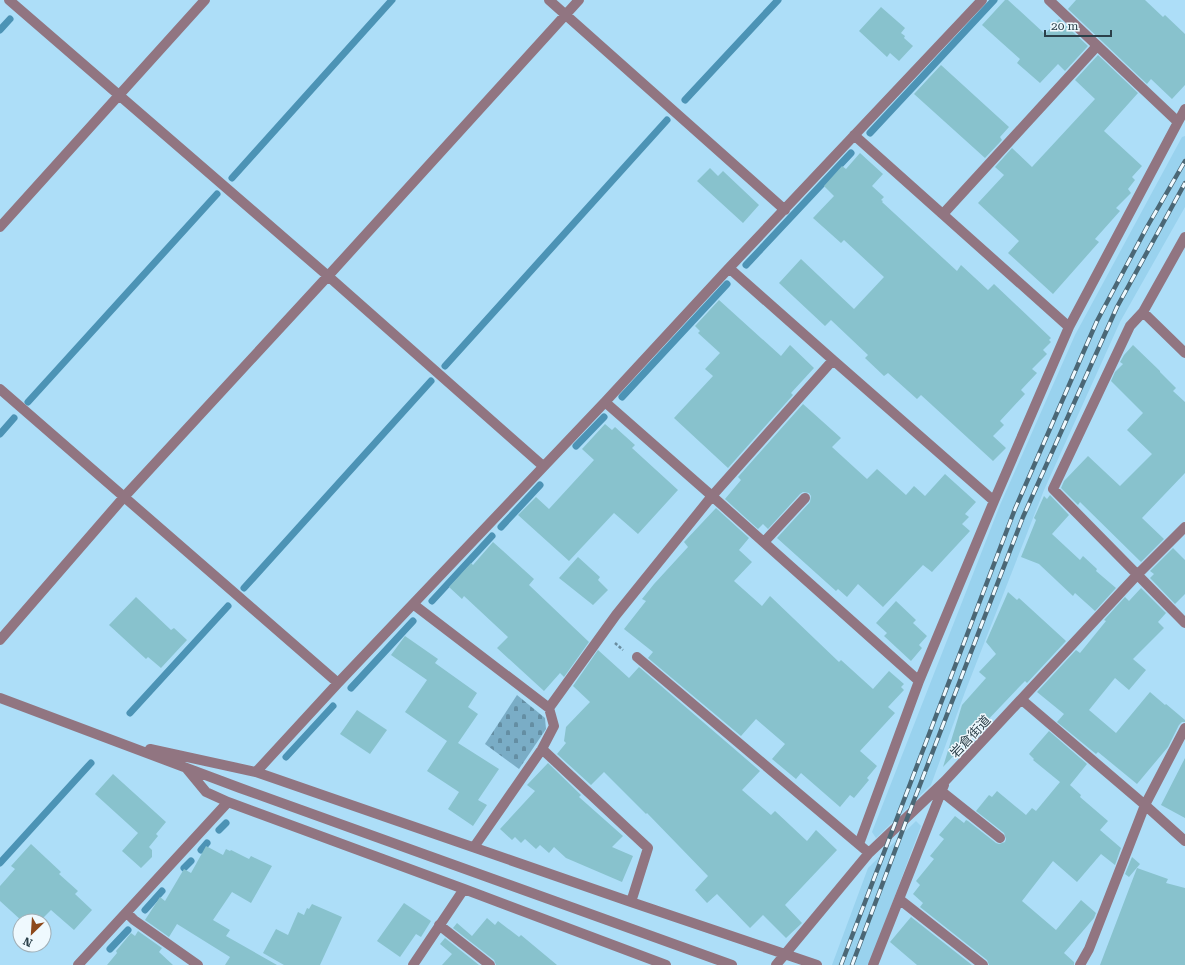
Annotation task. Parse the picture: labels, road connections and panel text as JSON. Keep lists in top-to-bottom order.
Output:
{
  "streets": {
    "street": ["岩倉街道"]
  },
  "scale_bar": "20 m",
  "north": "bottom left"
}
